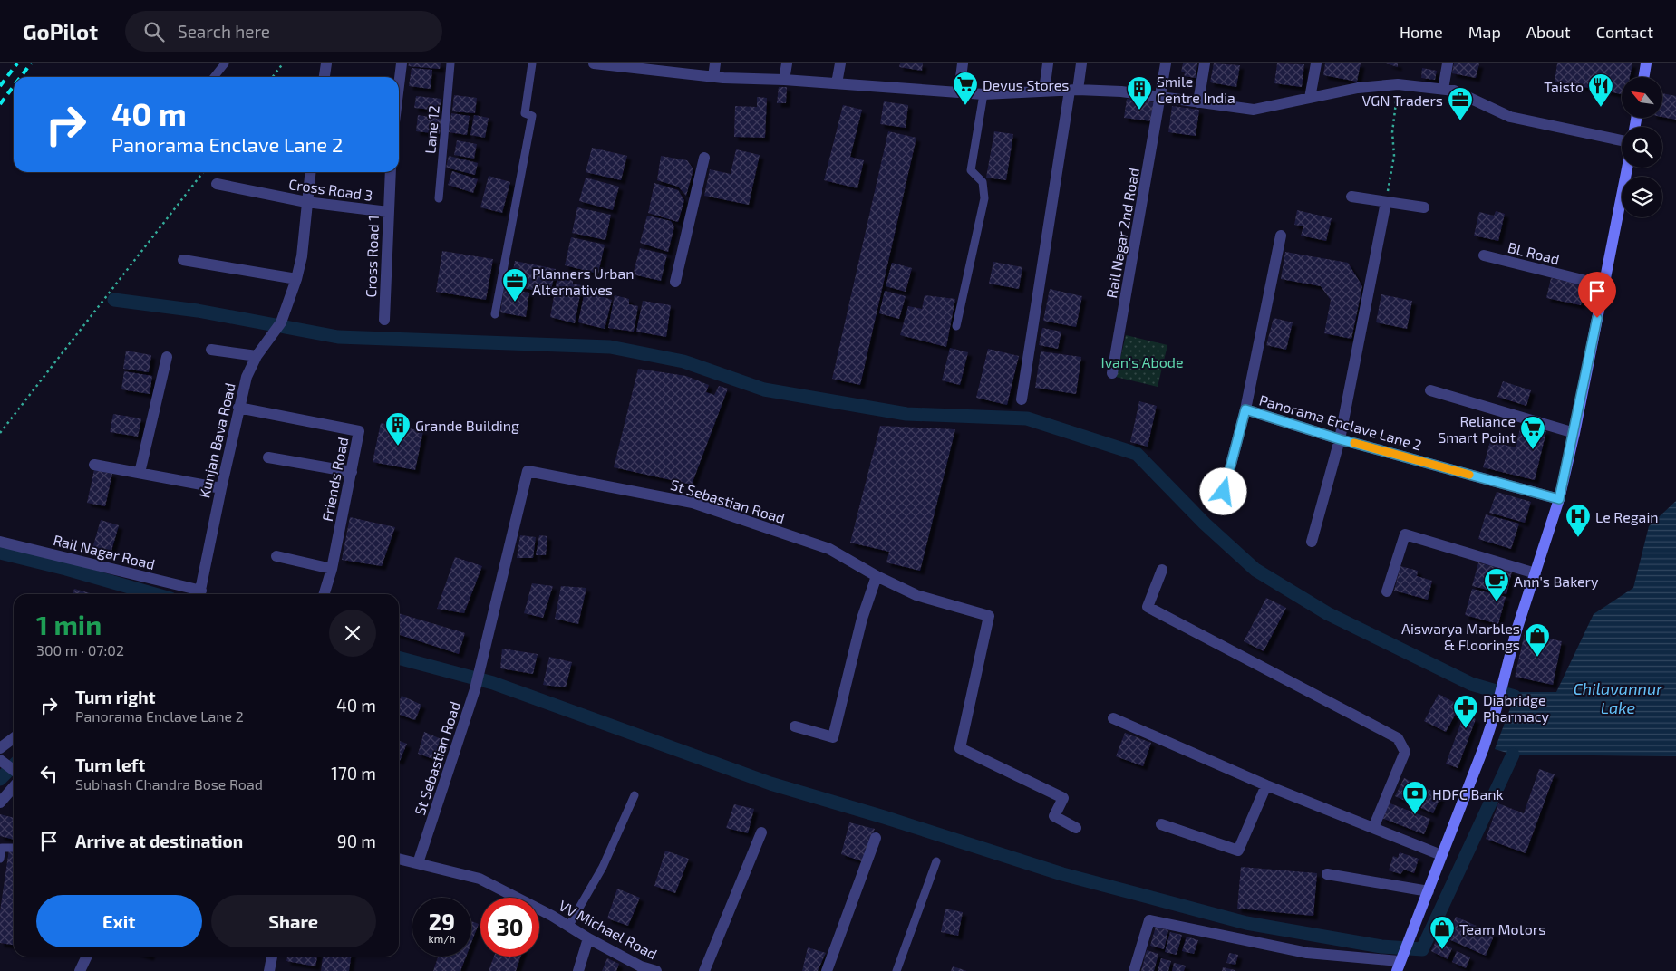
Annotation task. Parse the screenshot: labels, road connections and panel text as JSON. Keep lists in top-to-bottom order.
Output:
{
  "streets": {
    "street": [
      "Cross Road 3",
      "Rail Nagar 2nd Road",
      "BL Road",
      "Cross Road 1",
      "Panorama Enclave Lane 2",
      "Kunjan Bava Road",
      "Friends Road",
      "St Sebastian Road",
      "Rail Nagar Road",
      "VV Michael Road"
    ],
    "lane": ["Lane 12"]
  },
  "crossings": [
    ["Cross Road 3", "Cross Road 1"],
    ["Cross Road 3", "Kunjan Bava Road"],
    ["Kunjan Bava Road", "Friends Road"],
    ["St Sebastian Road", "VV Michael Road"]
  ],
  "water": ["Chilavannur Lake"],
  "parks": ["Ivan's Abode"],
  "places": {
    "supermarket": ["Devus Stores", "Reliance Smart Point"],
    "restaurant": ["Taisto"],
    "building": ["Smile Centre India", "Grande Building"],
    "office": ["VGN Traders", "Planners Urban Alternatives"],
    "hospital": ["Le Regain"],
    "cafe": ["Ann's Bakery"],
    "shop": ["Aiswarya Marbles & Floorings", "Team Motors"],
    "pharmacy": ["Diabridge Pharmacy"],
    "bank": ["HDFC Bank"]
  },
  "north": "top left",
  "page": {
    "header": "GoPilot",
    "search": "Search here",
    "nav": [
      "Home",
      "Map",
      "About",
      "Contact"
    ],
    "turn": ["40 m", "Panorama Enclave Lane 2"],
    "heading": ["1 min", "300 m · 07:02"],
    "list": [
      {
        "name": "Turn right",
        "note": "Panorama Enclave Lane 2",
        "value": "40 m"
      },
      {
        "name": "Turn left",
        "note": "Subhash Chandra Bose Road",
        "value": "170 m"
      },
      {
        "name": "Arrive at destination",
        "value": "90 m"
      }
    ],
    "buttons": ["Exit", "Share"],
    "speed": "29 km/h",
    "limit": "30"
  }
}
